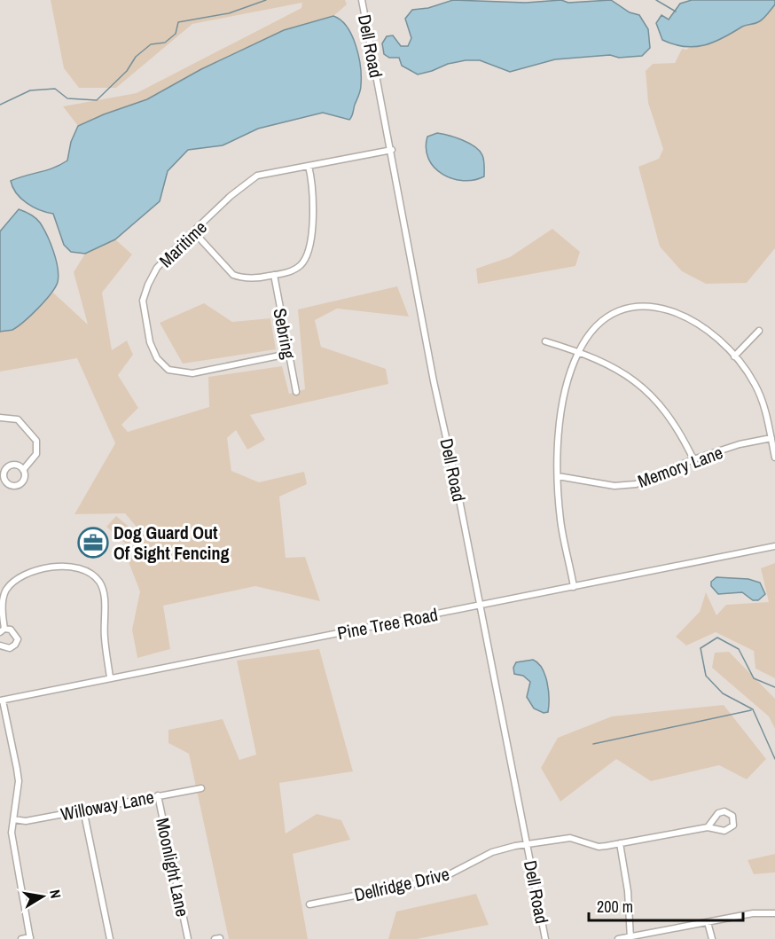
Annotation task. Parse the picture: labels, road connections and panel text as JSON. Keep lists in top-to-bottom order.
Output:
{
  "streets": {
    "street": [
      "Dell Road",
      "Maritime",
      "Sebring",
      "Memory Lane",
      "Pine Tree Road",
      "Willoway Lane",
      "Moonlight Lane",
      "Dellridge Drive"
    ]
  },
  "crossings": [
    ["Dell Road", "Maritime"],
    ["Dell Road", "Pine Tree Road"],
    ["Dell Road", "Dellridge Drive"],
    ["Maritime", "Sebring"],
    ["Willoway Lane", "Moonlight Lane"]
  ],
  "places": {
    "office": ["Dog Guard Out Of Sight Fencing"]
  },
  "scale_bar": "200 m",
  "north": "right"
}
